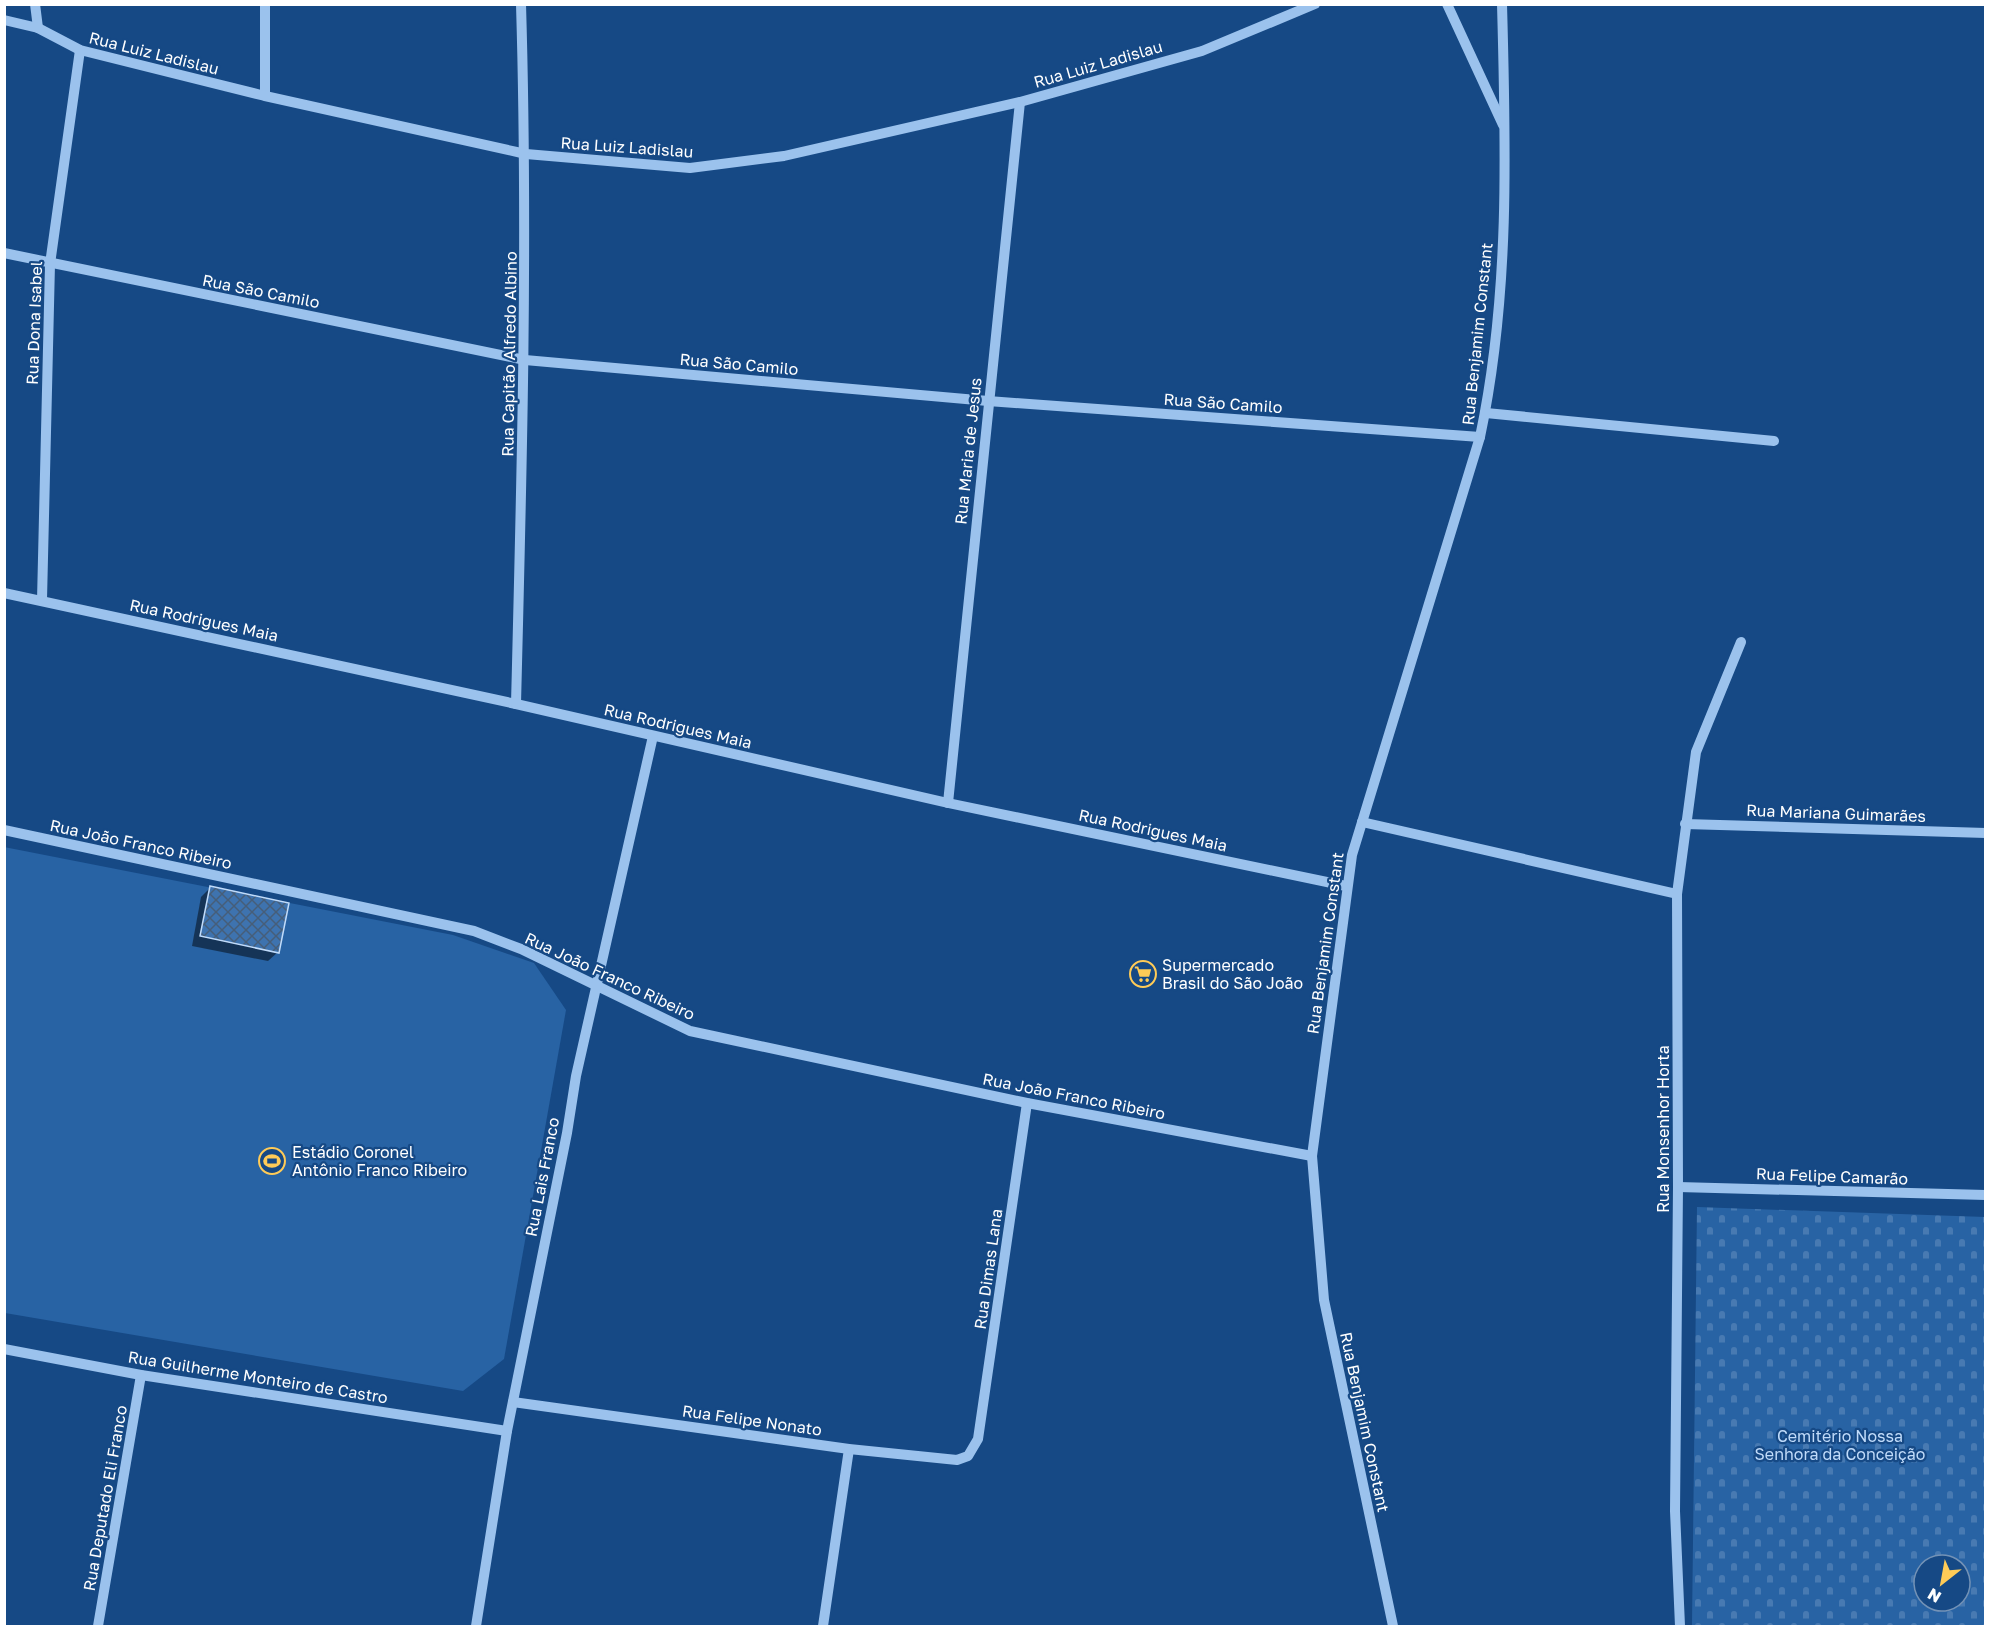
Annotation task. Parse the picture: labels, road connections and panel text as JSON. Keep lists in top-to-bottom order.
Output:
{
  "streets": {
    "street": [
      "Rua Luiz Ladislau",
      "Rua São Camilo",
      "Rua Dona Isabel",
      "Rua Benjamim Constant",
      "Rua Capitão Alfredo Albino",
      "Rua Maria de Jesus",
      "Rua Rodrigues Maia",
      "Rua Mariana Guimarães",
      "Rua João Franco Ribeiro",
      "Rua Monsenhor Horta",
      "Rua Felipe Camarão",
      "Rua Lais Franco",
      "Rua Dimas Lana",
      "Rua Guilherme Monteiro de Castro",
      "Rua Felipe Nonato",
      "Rua Deputado Eli Franco"
    ]
  },
  "crossings": [
    ["Rua Luiz Ladislau", "Rua Dona Isabel"],
    ["Rua Luiz Ladislau", "Rua Capitão Alfredo Albino"],
    ["Rua Luiz Ladislau", "Rua Maria de Jesus"],
    ["Rua São Camilo", "Rua Dona Isabel"],
    ["Rua São Camilo", "Rua Benjamim Constant"],
    ["Rua São Camilo", "Rua Capitão Alfredo Albino"],
    ["Rua São Camilo", "Rua Maria de Jesus"],
    ["Rua Dona Isabel", "Rua Rodrigues Maia"],
    ["Rua Benjamim Constant", "Rua Rodrigues Maia"],
    ["Rua Benjamim Constant", "Rua João Franco Ribeiro"],
    ["Rua Capitão Alfredo Albino", "Rua Rodrigues Maia"],
    ["Rua Maria de Jesus", "Rua Rodrigues Maia"],
    ["Rua Rodrigues Maia", "Rua Lais Franco"],
    ["Rua Mariana Guimarães", "Rua Monsenhor Horta"],
    ["Rua João Franco Ribeiro", "Rua Lais Franco"],
    ["Rua João Franco Ribeiro", "Rua Dimas Lana"],
    ["Rua Monsenhor Horta", "Rua Felipe Camarão"],
    ["Rua Lais Franco", "Rua Guilherme Monteiro de Castro"],
    ["Rua Lais Franco", "Rua Felipe Nonato"],
    ["Rua Dimas Lana", "Rua Felipe Nonato"],
    ["Rua Guilherme Monteiro de Castro", "Rua Deputado Eli Franco"]
  ],
  "parks": ["Cemitério Nossa Senhora da Conceição"],
  "places": {
    "supermarket": ["Supermercado Brasil do São João"],
    "sports": ["Estádio Coronel Antônio Franco Ribeiro"]
  },
  "north": "bottom left"
}
